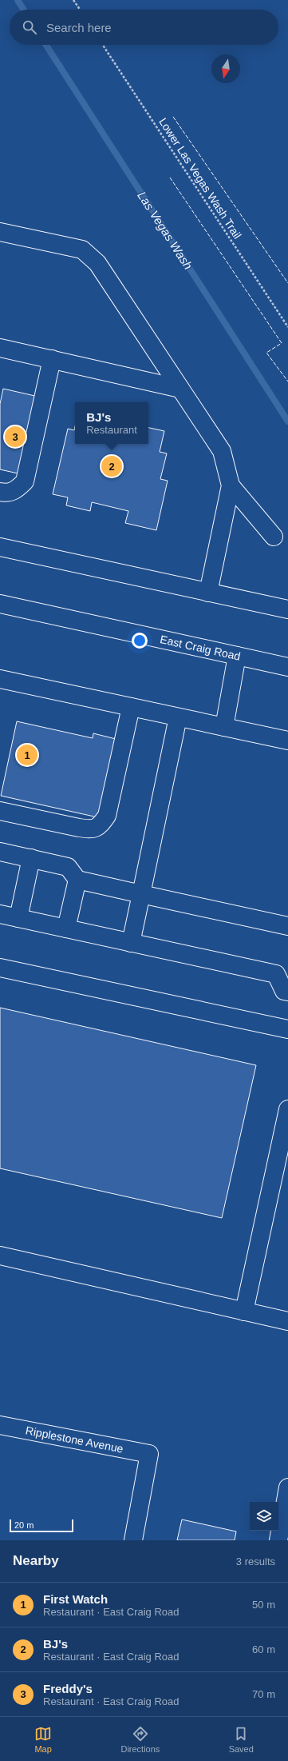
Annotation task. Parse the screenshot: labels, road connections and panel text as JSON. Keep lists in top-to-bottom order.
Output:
{
  "streets": {
    "main road": ["East Craig Road", "Ripplestone Avenue"],
    "path": ["Lower Las Vegas Wash Trail"]
  },
  "water": ["Las Vegas Wash"],
  "scale_bar": "20 m",
  "north": "bottom",
  "page": {
    "search": "Search here",
    "popup": ["BJ's", "Restaurant"],
    "pins": ["3", "2", "1"],
    "scale": "20 m",
    "heading": ["Nearby", "3 results"],
    "list": [
      {
        "mark": "1",
        "name": "First Watch",
        "note": "Restaurant · East Craig Road",
        "value": "50 m"
      },
      {
        "mark": "2",
        "name": "BJ's",
        "note": "Restaurant · East Craig Road",
        "value": "60 m"
      },
      {
        "mark": "3",
        "name": "Freddy's",
        "note": "Restaurant · East Craig Road",
        "value": "70 m"
      }
    ],
    "nav": ["Map", "Directions", "Saved"]
  }
}
